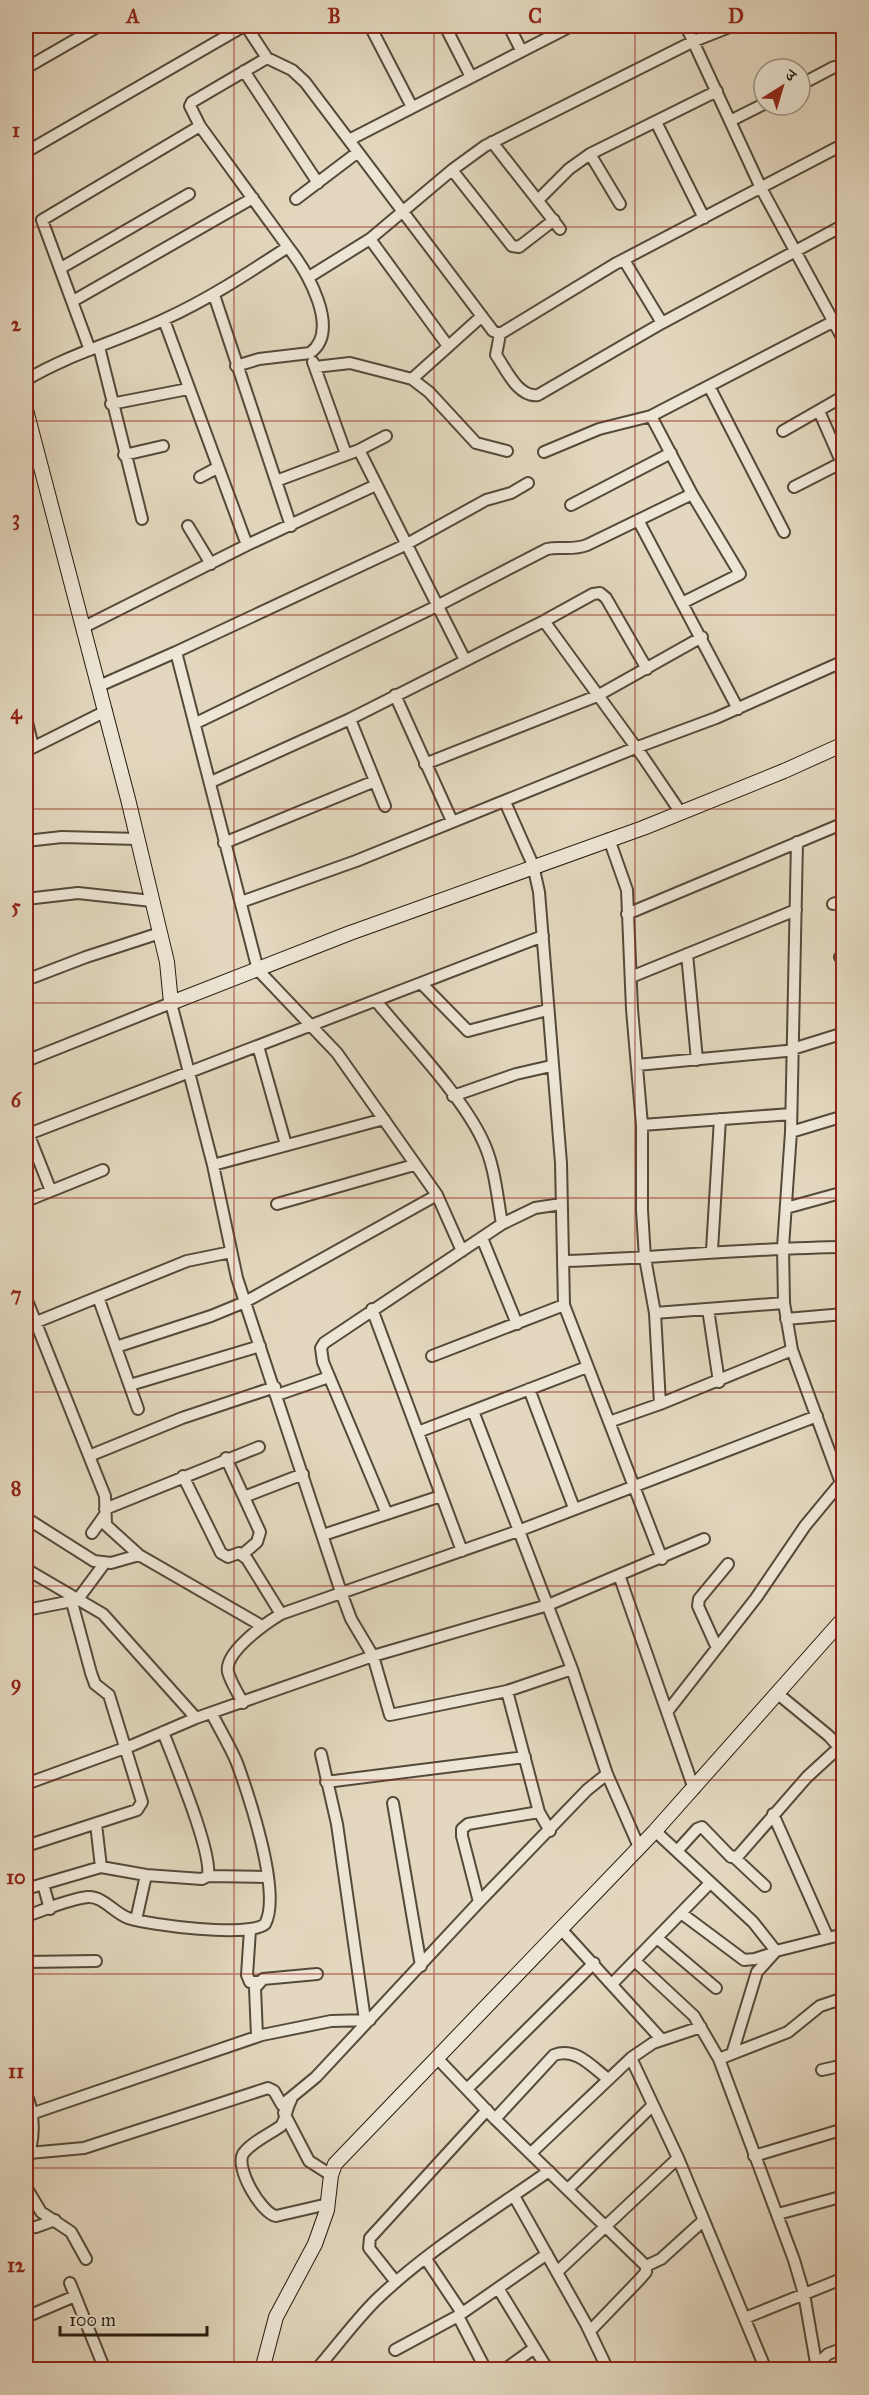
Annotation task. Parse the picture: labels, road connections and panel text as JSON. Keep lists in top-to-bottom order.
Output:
{
  "scale_bar": "100 m",
  "north": "top right",
  "grid": {
    "columns": [
      "A",
      "B",
      "C",
      "D"
    ],
    "rows": [
      "1",
      "2",
      "3",
      "4",
      "5",
      "6",
      "7",
      "8",
      "9",
      "10",
      "11",
      "12"
    ]
  }
}
